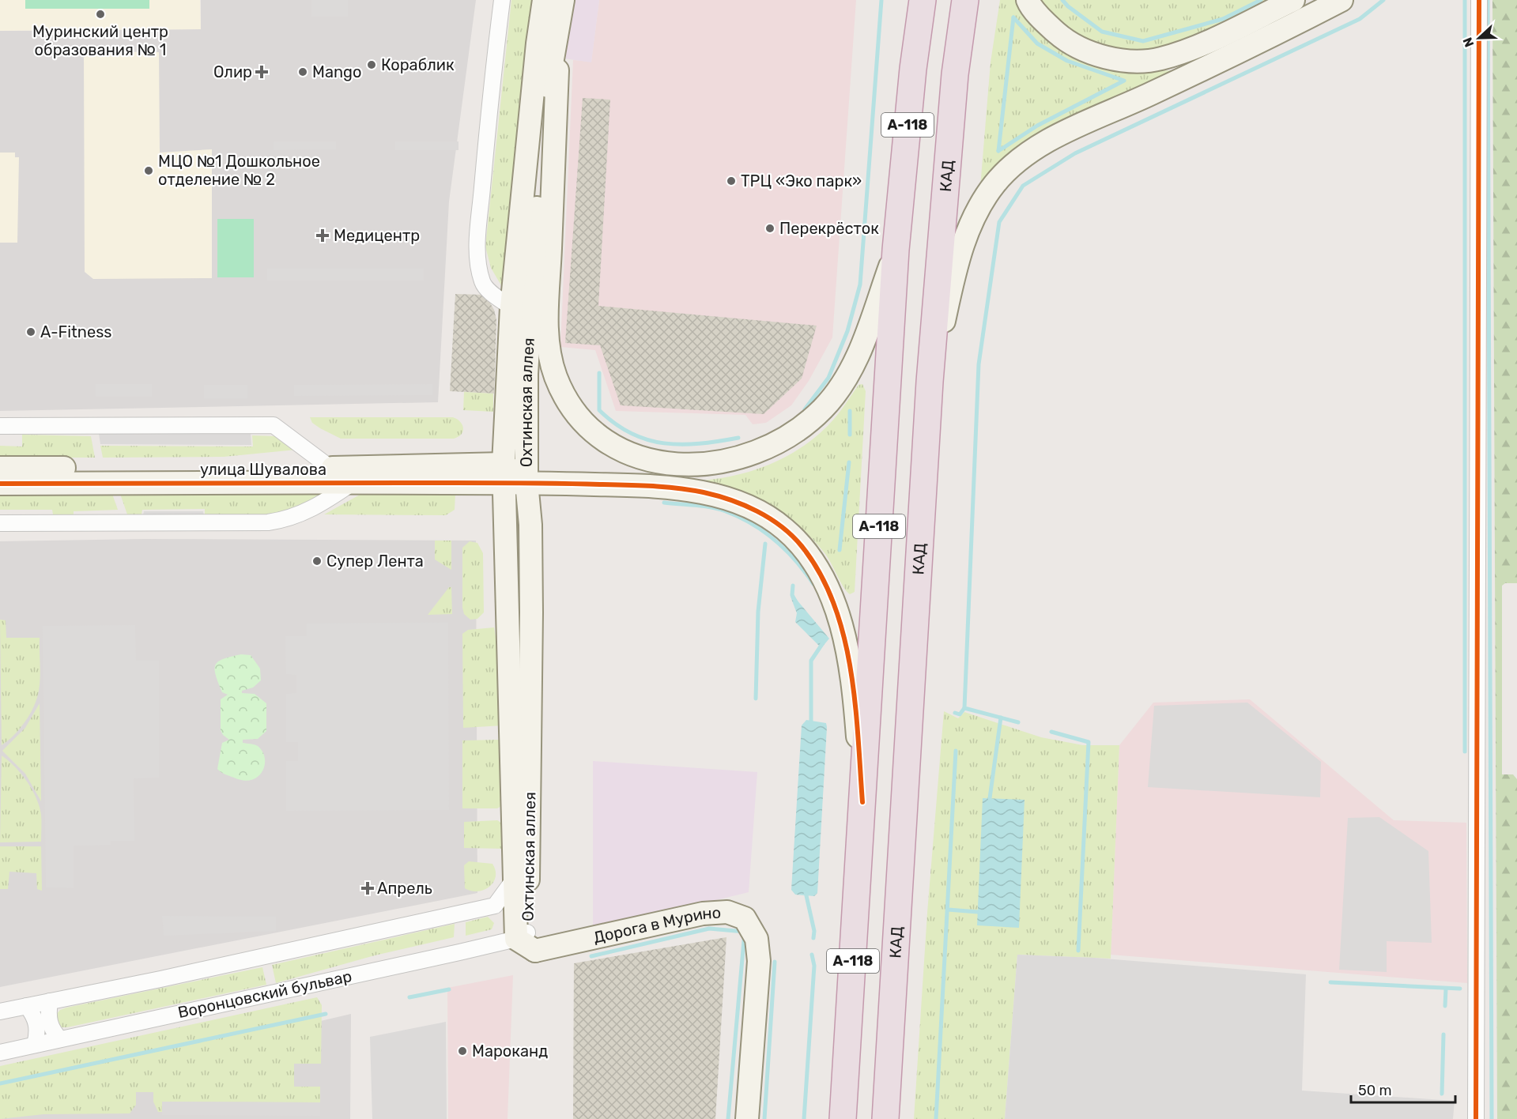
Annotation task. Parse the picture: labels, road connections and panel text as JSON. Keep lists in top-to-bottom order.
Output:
{
  "streets": {
    "highway": ["А-118", "КАД"],
    "street": [
      "Охтинская аллея",
      "улица Шувалова",
      "Дорога в Мурино",
      "Воронцовский бульвар"
    ]
  },
  "crossings": [
    ["А-118", "улица Шувалова"],
    ["Охтинская аллея", "улица Шувалова"],
    ["Охтинская аллея", "Дорога в Мурино"],
    ["Охтинская аллея", "Воронцовский бульвар"],
    ["Дорога в Мурино", "Воронцовский бульвар"]
  ],
  "places": {
    "other": [
      "Муринский центр образования № 1",
      "Кораблик",
      "Mango",
      "МЦО №1 Дошкольное отделение № 2",
      "ТРЦ «Эко парк»",
      "Перекрёсток",
      "A-Fitness",
      "Супер Лента",
      "Мароканд"
    ],
    "health": ["Олир", "Медицентр", "Апрель"]
  },
  "scale_bar": "50 m",
  "north": "left"
}
